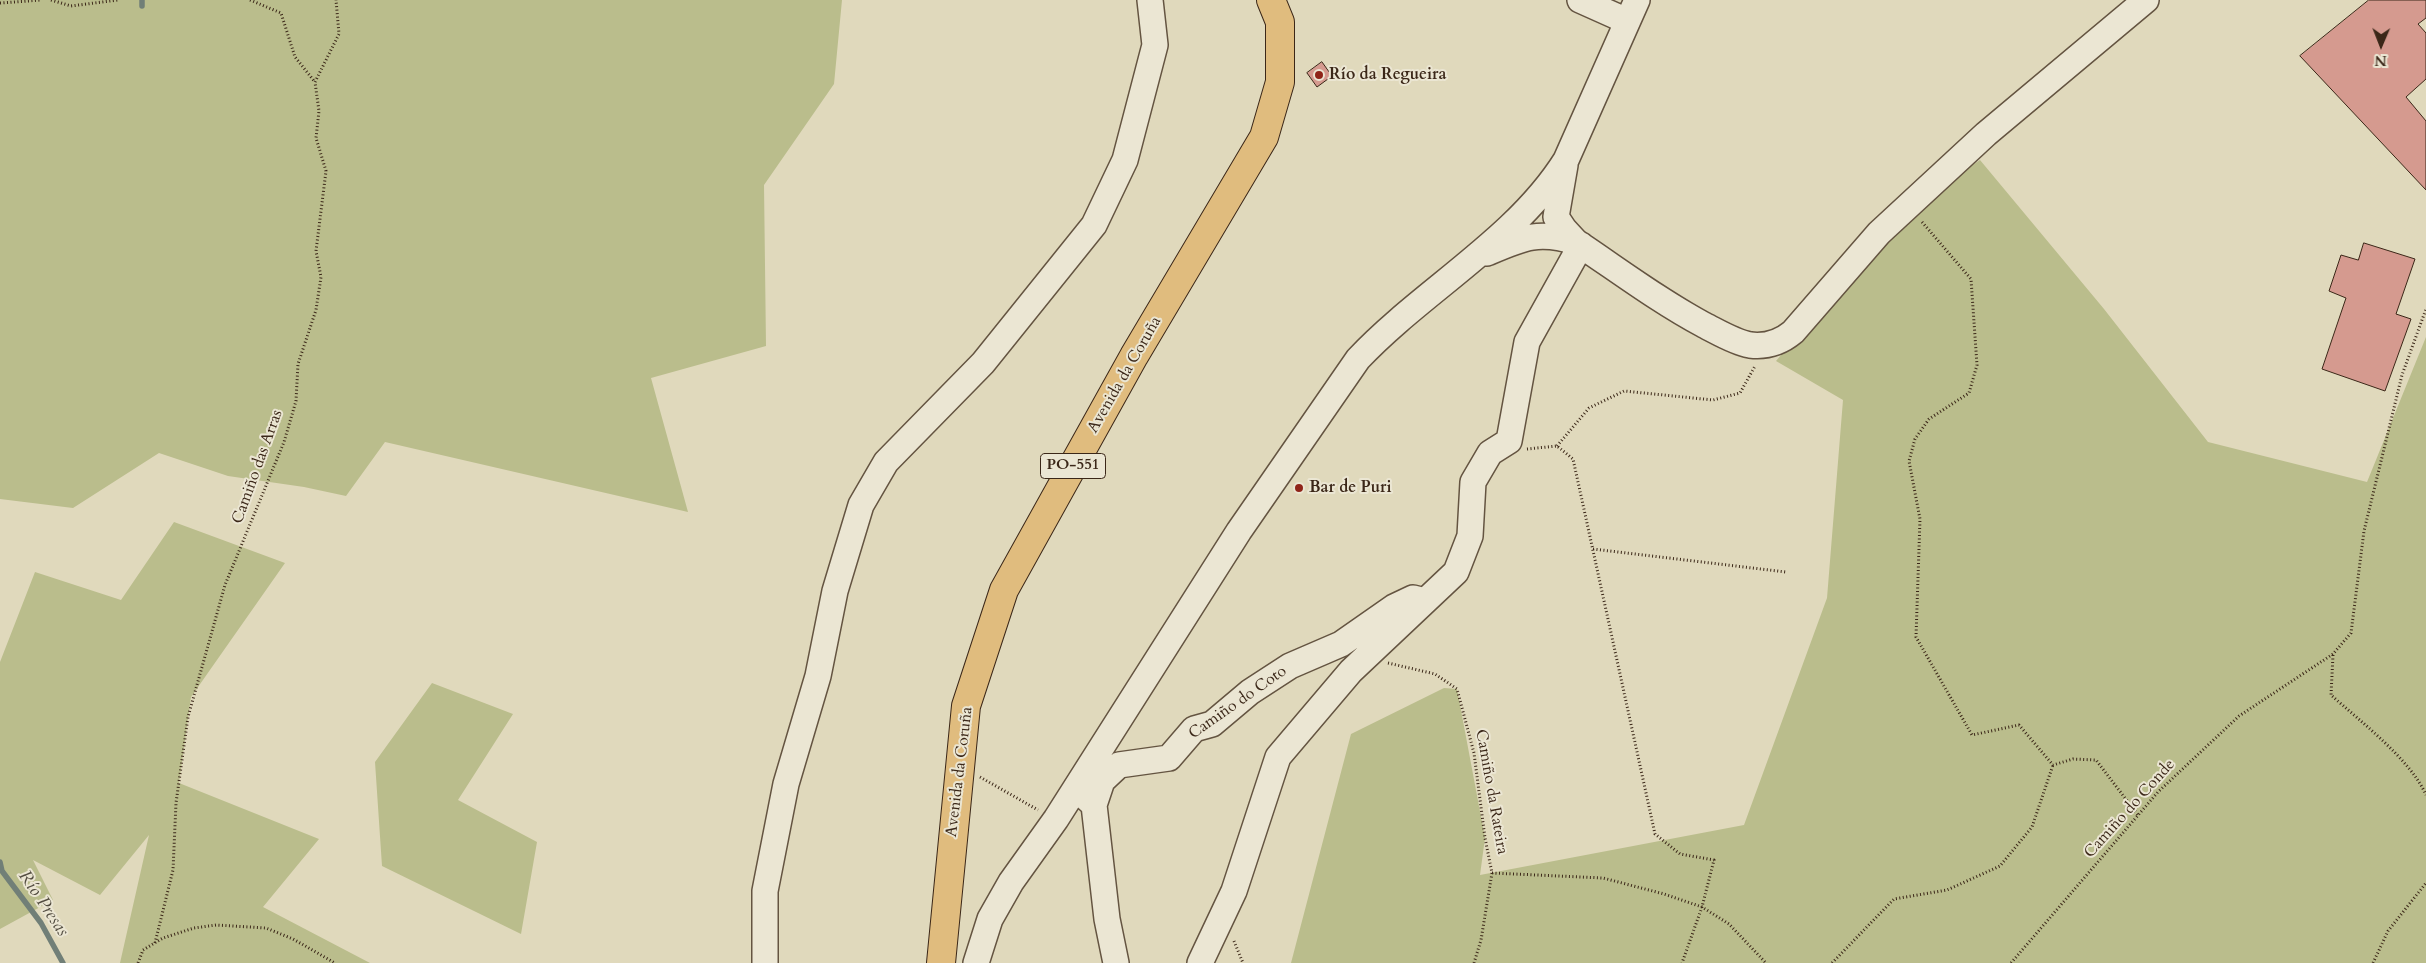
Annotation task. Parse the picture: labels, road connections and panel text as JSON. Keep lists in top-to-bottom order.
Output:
{
  "streets": {
    "main road": ["Avenida da Coruña", "PO-551"],
    "street": ["Camiño do Coto"],
    "path": ["Camiño das Arras", "Camiño da Rateira", "Camiño do Conde"]
  },
  "water": ["Río Presas"],
  "places": ["Río da Regueira", "Bar de Puri"],
  "north": "bottom"
}
